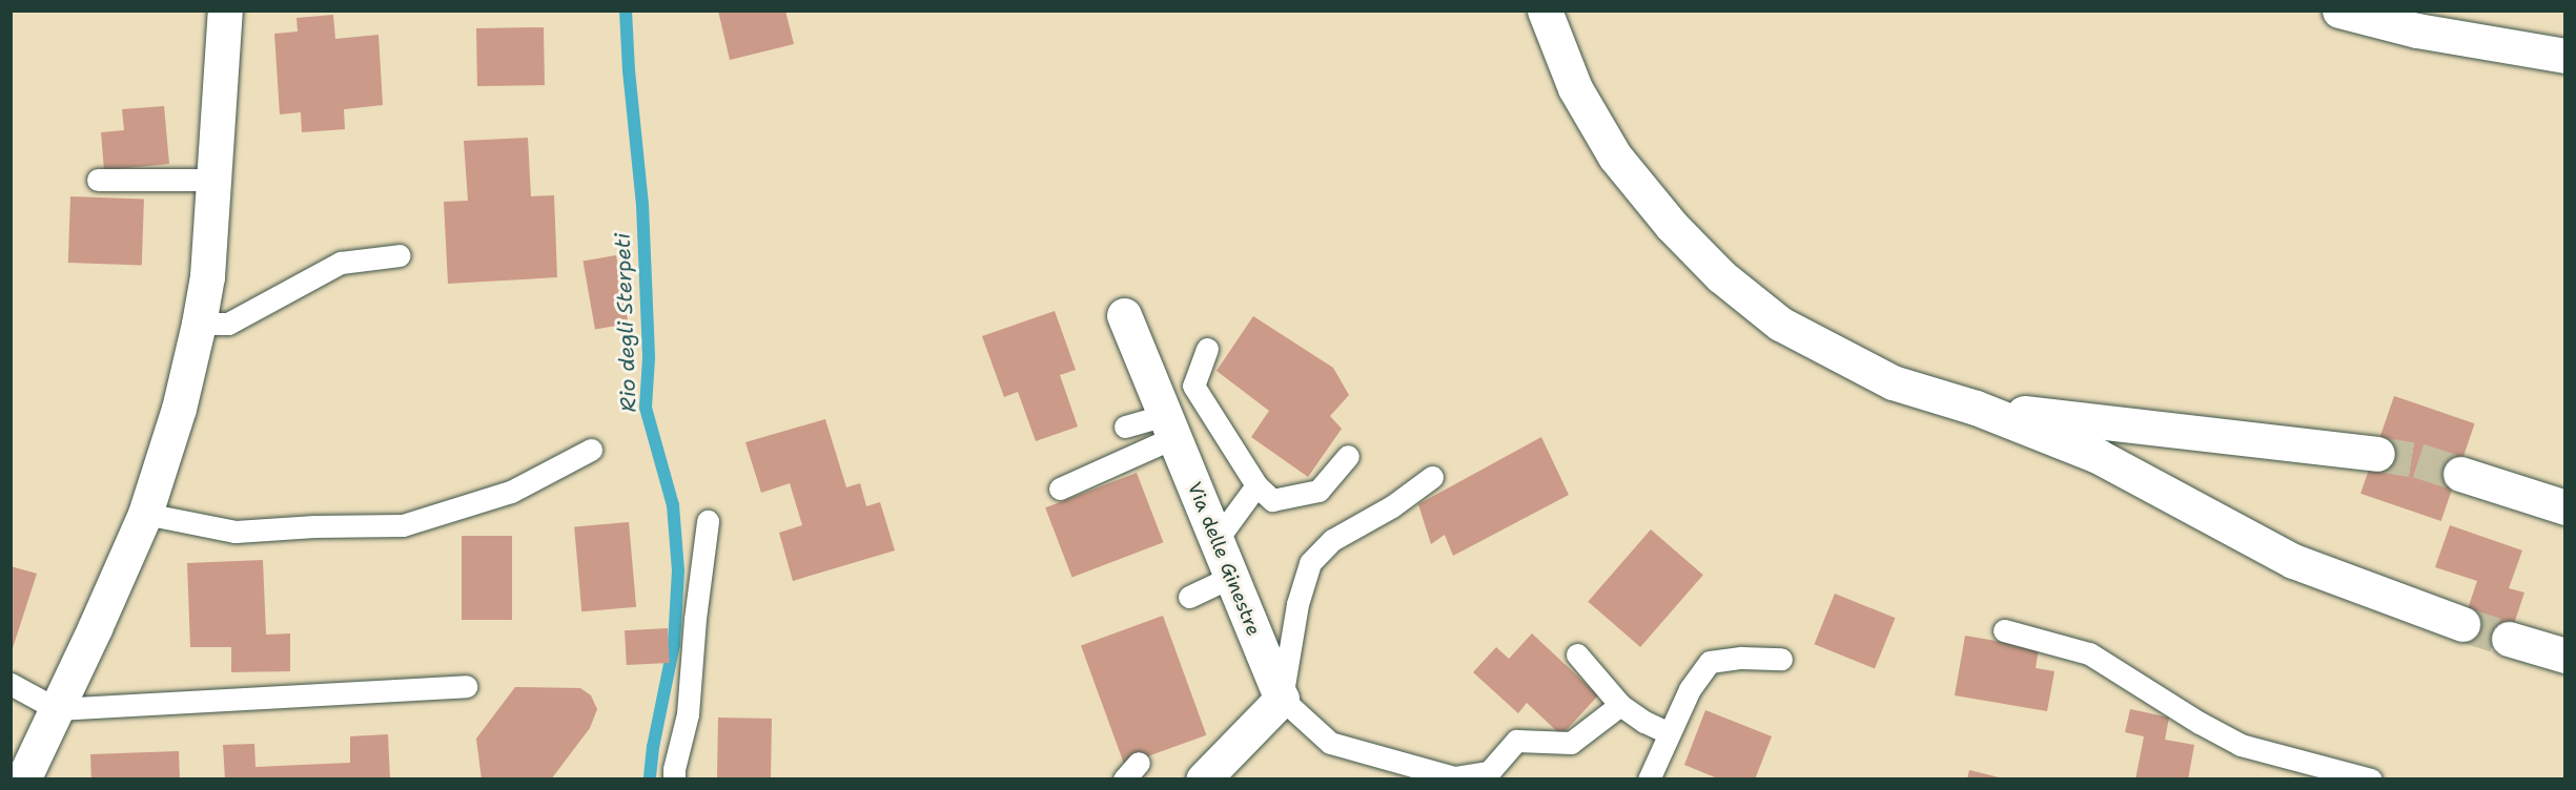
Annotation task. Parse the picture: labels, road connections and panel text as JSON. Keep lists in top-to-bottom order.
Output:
{
  "streets": {
    "main road": ["Via delle Ginestre"]
  },
  "water": ["Rio degli Sterpeti"]
}
